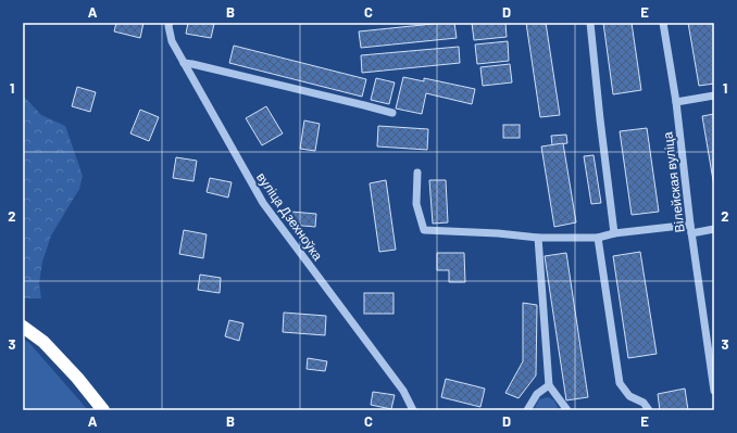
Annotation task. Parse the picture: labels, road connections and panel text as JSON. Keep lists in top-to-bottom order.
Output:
{
  "streets": {
    "street": ["Вілейская вуліца", "вуліца Дзехноўка"]
  },
  "grid": {
    "columns": [
      "A",
      "B",
      "C",
      "D",
      "E"
    ],
    "rows": ["1", "2", "3"]
  }
}
